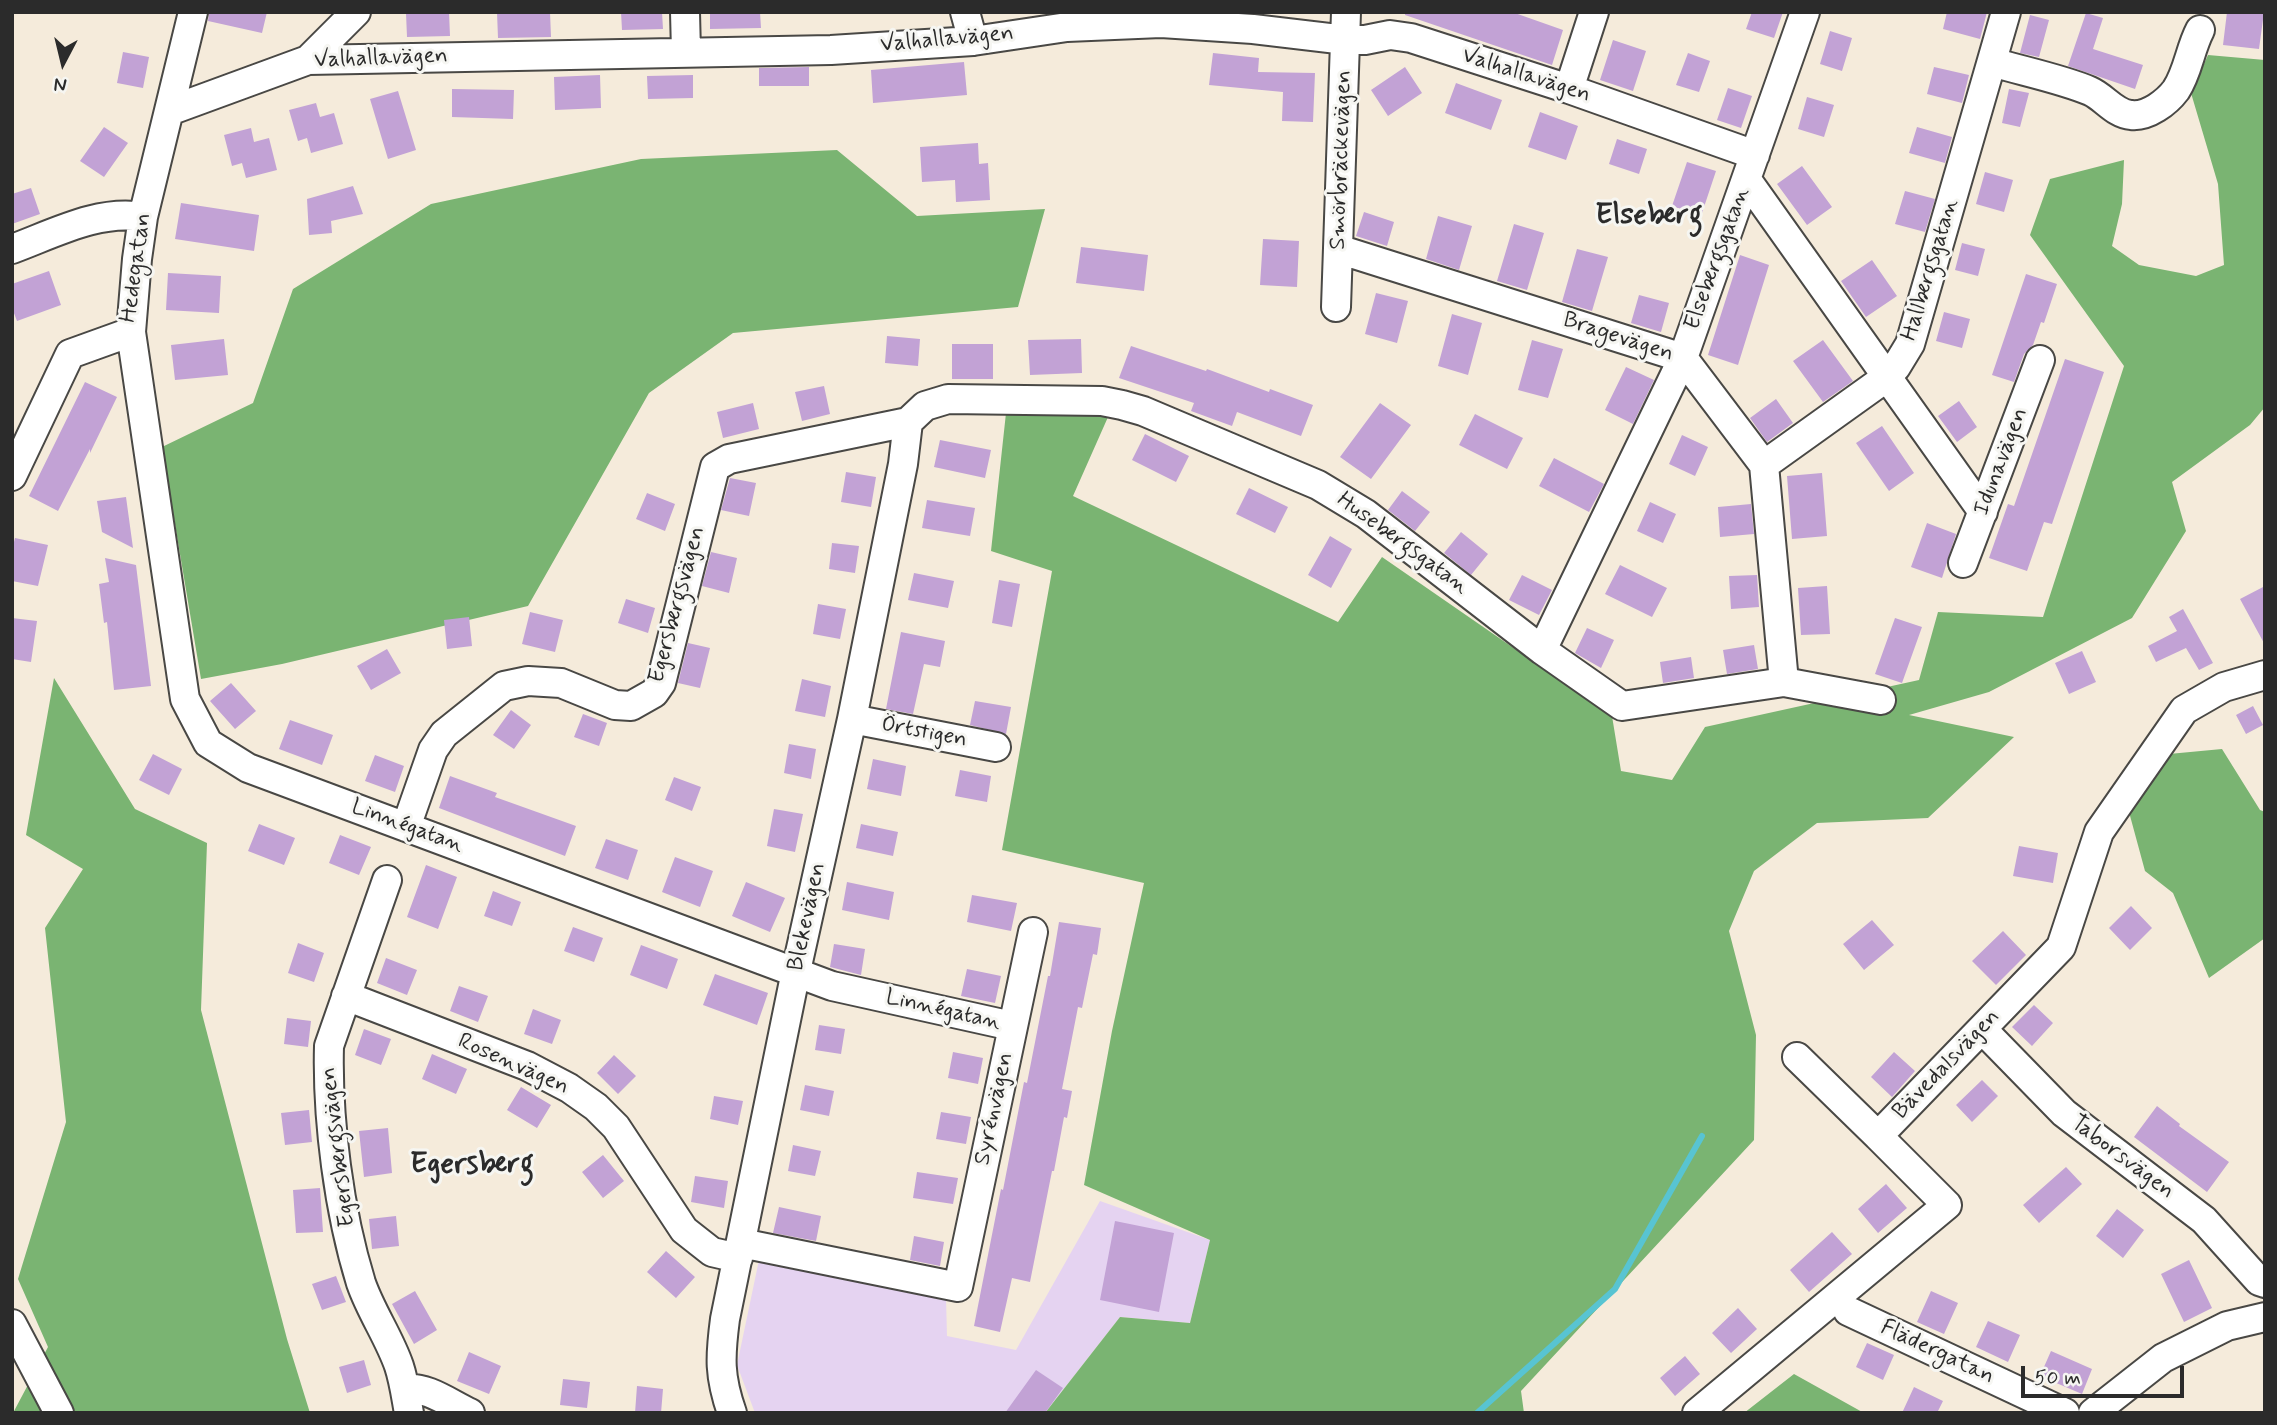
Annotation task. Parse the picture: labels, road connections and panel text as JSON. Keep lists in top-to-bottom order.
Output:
{
  "streets": {
    "street": [
      "Valhallavägen",
      "Smörbräckevägen",
      "Elsebergsgatan",
      "Hedegatan",
      "Hallbergsgatan",
      "Bragevägen",
      "Idunavägen",
      "Husebergsgatan",
      "Egersbergsvägen",
      "Örtstigen",
      "Linnégatan",
      "Blekevägen",
      "Rosenvägen",
      "Bävedalsvägen",
      "Syrénvägen",
      "Taborsvägen",
      "Flädergatan"
    ]
  },
  "crossings": [
    ["Valhallavägen", "Smörbräckevägen"],
    ["Valhallavägen", "Elsebergsgatan"],
    ["Valhallavägen", "Hedegatan"],
    ["Smörbräckevägen", "Bragevägen"],
    ["Elsebergsgatan", "Bragevägen"],
    ["Elsebergsgatan", "Husebergsgatan"],
    ["Hedegatan", "Linnégatan"],
    ["Hallbergsgatan", "Bragevägen"],
    ["Husebergsgatan", "Egersbergsvägen"],
    ["Husebergsgatan", "Blekevägen"],
    ["Egersbergsvägen", "Linnégatan"],
    ["Egersbergsvägen", "Blekevägen"],
    ["Egersbergsvägen", "Rosenvägen"],
    ["Örtstigen", "Blekevägen"],
    ["Linnégatan", "Blekevägen"],
    ["Linnégatan", "Syrénvägen"],
    ["Blekevägen", "Rosenvägen"],
    ["Rosenvägen", "Syrénvägen"],
    ["Bävedalsvägen", "Taborsvägen"]
  ],
  "districts": ["Elseberg", "Egersberg"],
  "scale_bar": "50 m",
  "north": "bottom"
}
